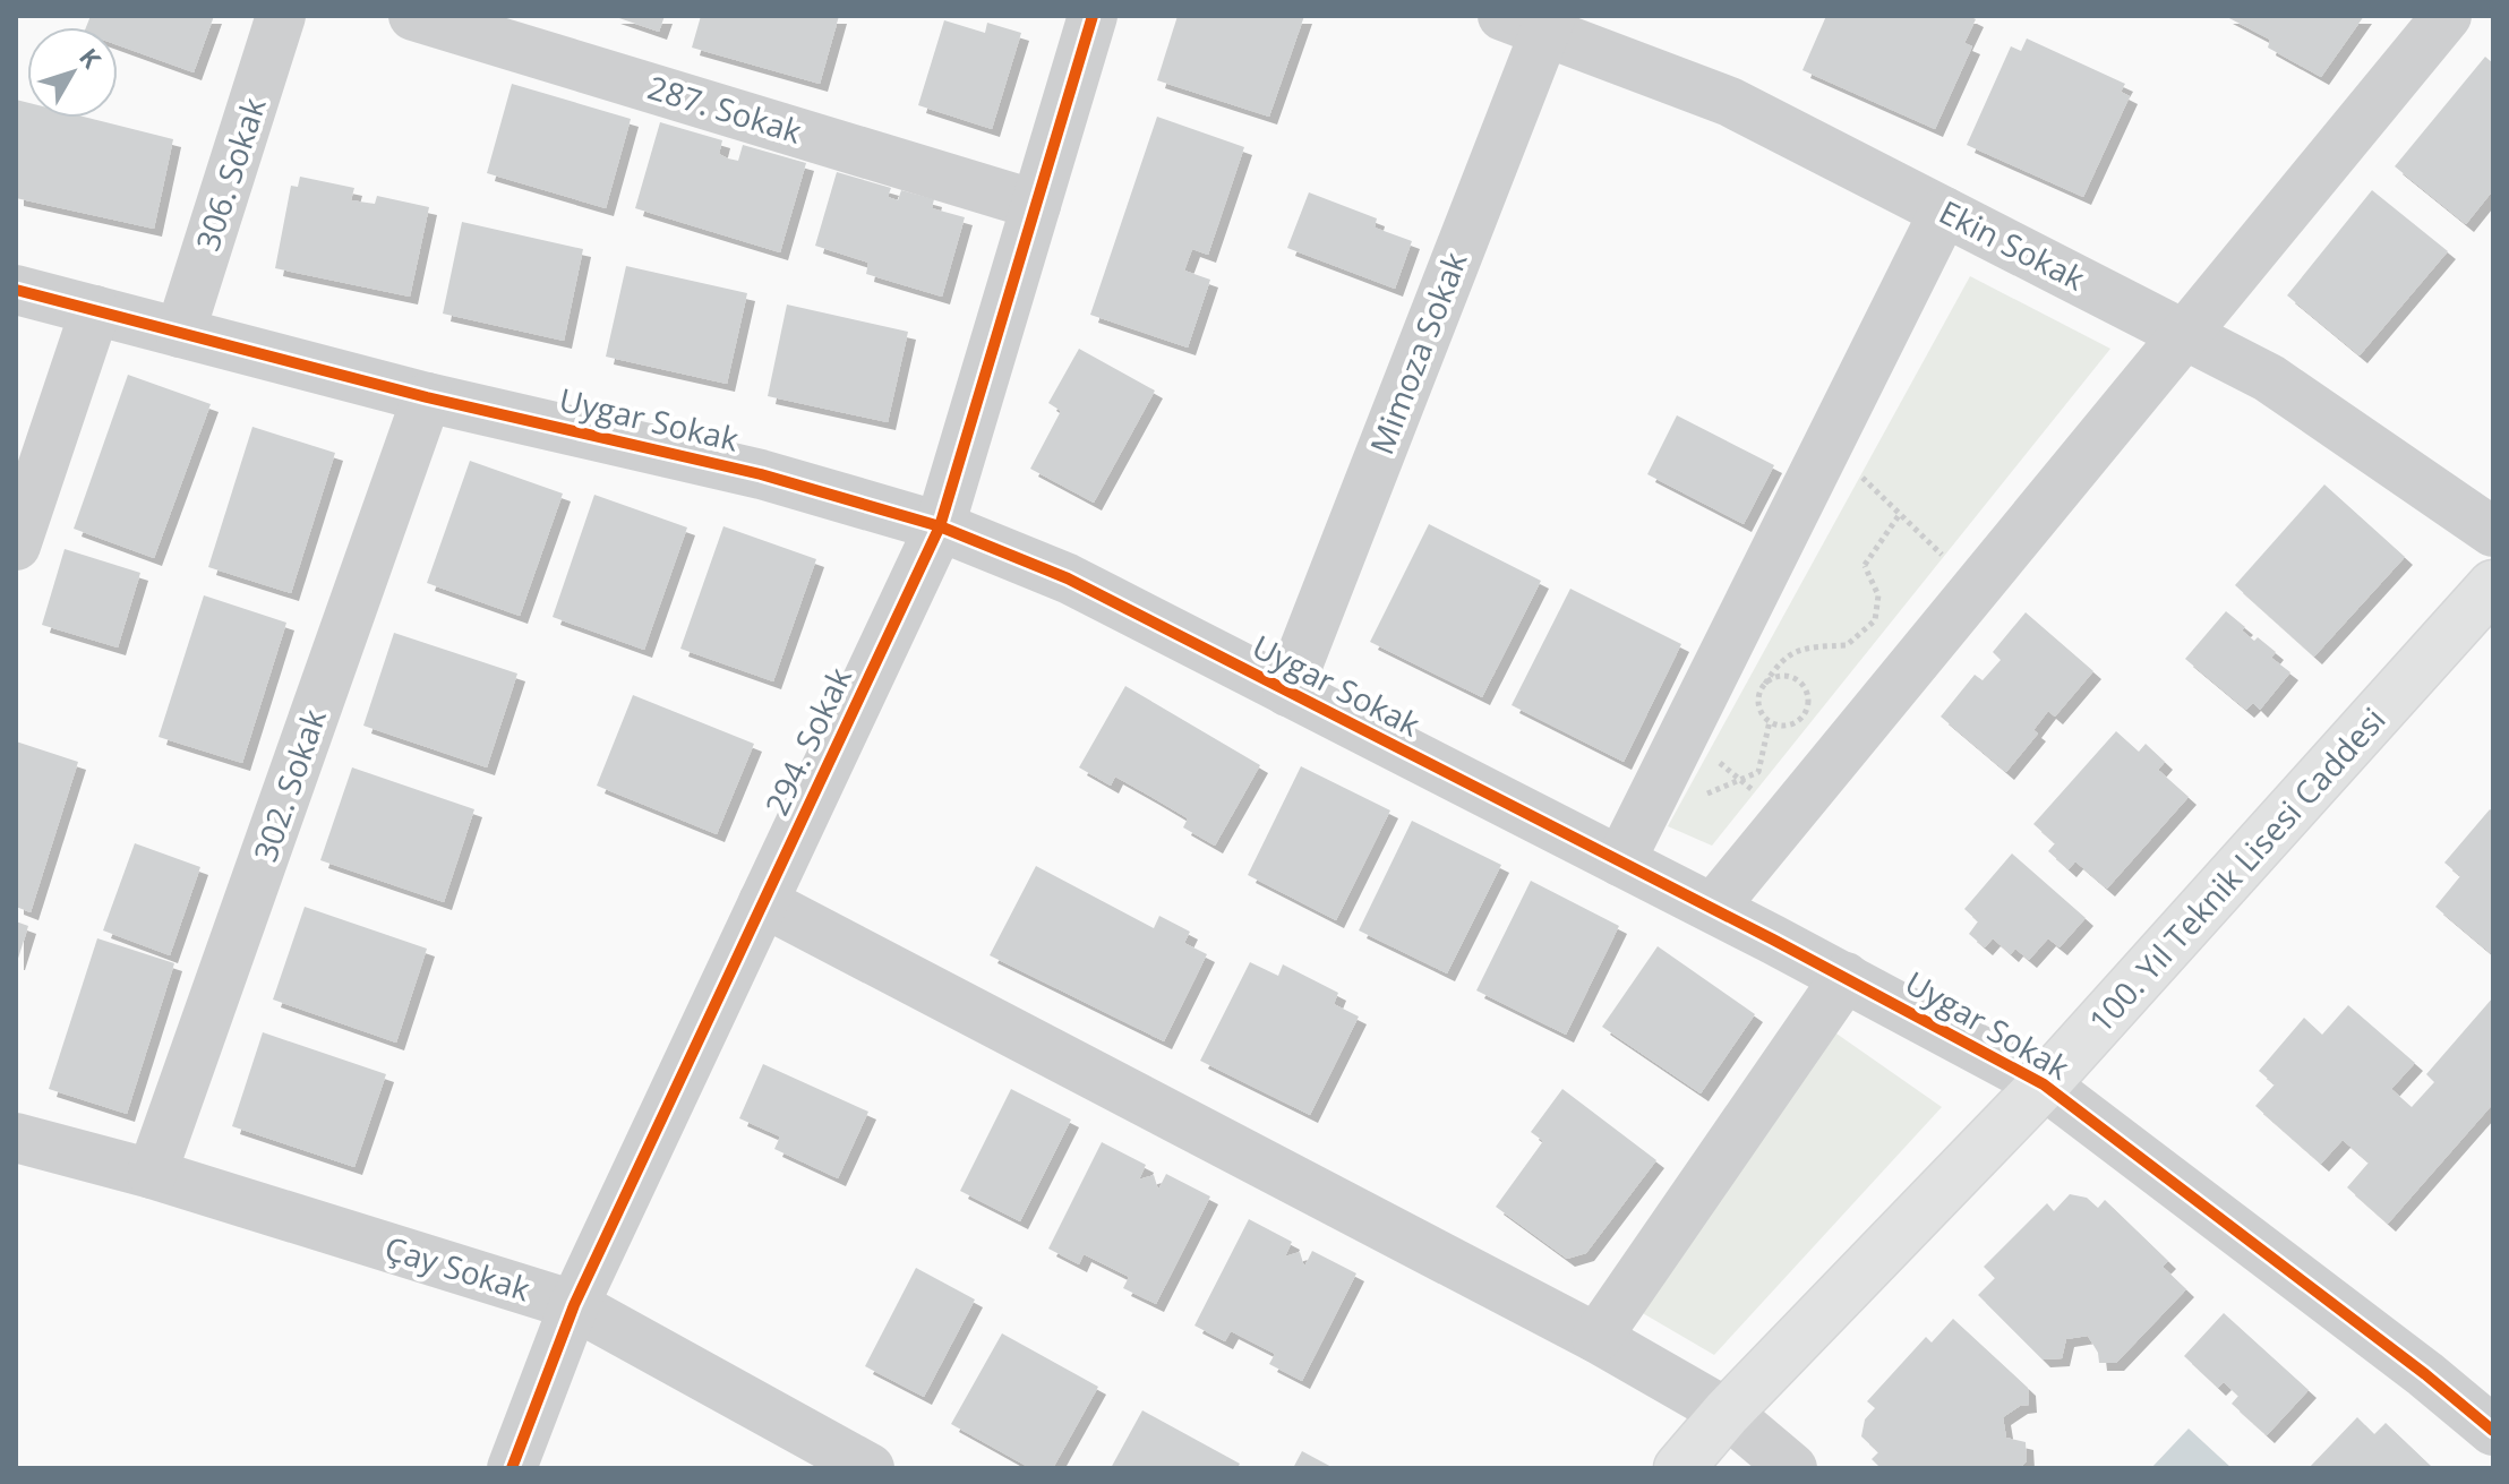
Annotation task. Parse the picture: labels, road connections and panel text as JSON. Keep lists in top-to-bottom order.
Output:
{
  "streets": {
    "main road": ["100. Yıl Teknik Lisesi Caddesi"],
    "street": [
      "287. Sokak",
      "306. Sokak",
      "Ekin Sokak",
      "Mimoza Sokak",
      "Uygar Sokak",
      "294. Sokak",
      "302. Sokak",
      "Çay Sokak"
    ]
  },
  "crossings": [
    ["287. Sokak", "294. Sokak"],
    ["306. Sokak", "Uygar Sokak"],
    ["Ekin Sokak", "Mimoza Sokak"],
    ["Mimoza Sokak", "Uygar Sokak"],
    ["Uygar Sokak", "294. Sokak"],
    ["Uygar Sokak", "302. Sokak"],
    ["Uygar Sokak", "100. Yıl Teknik Lisesi Caddesi"],
    ["294. Sokak", "Çay Sokak"],
    ["302. Sokak", "Çay Sokak"]
  ],
  "north": "top right"
}
